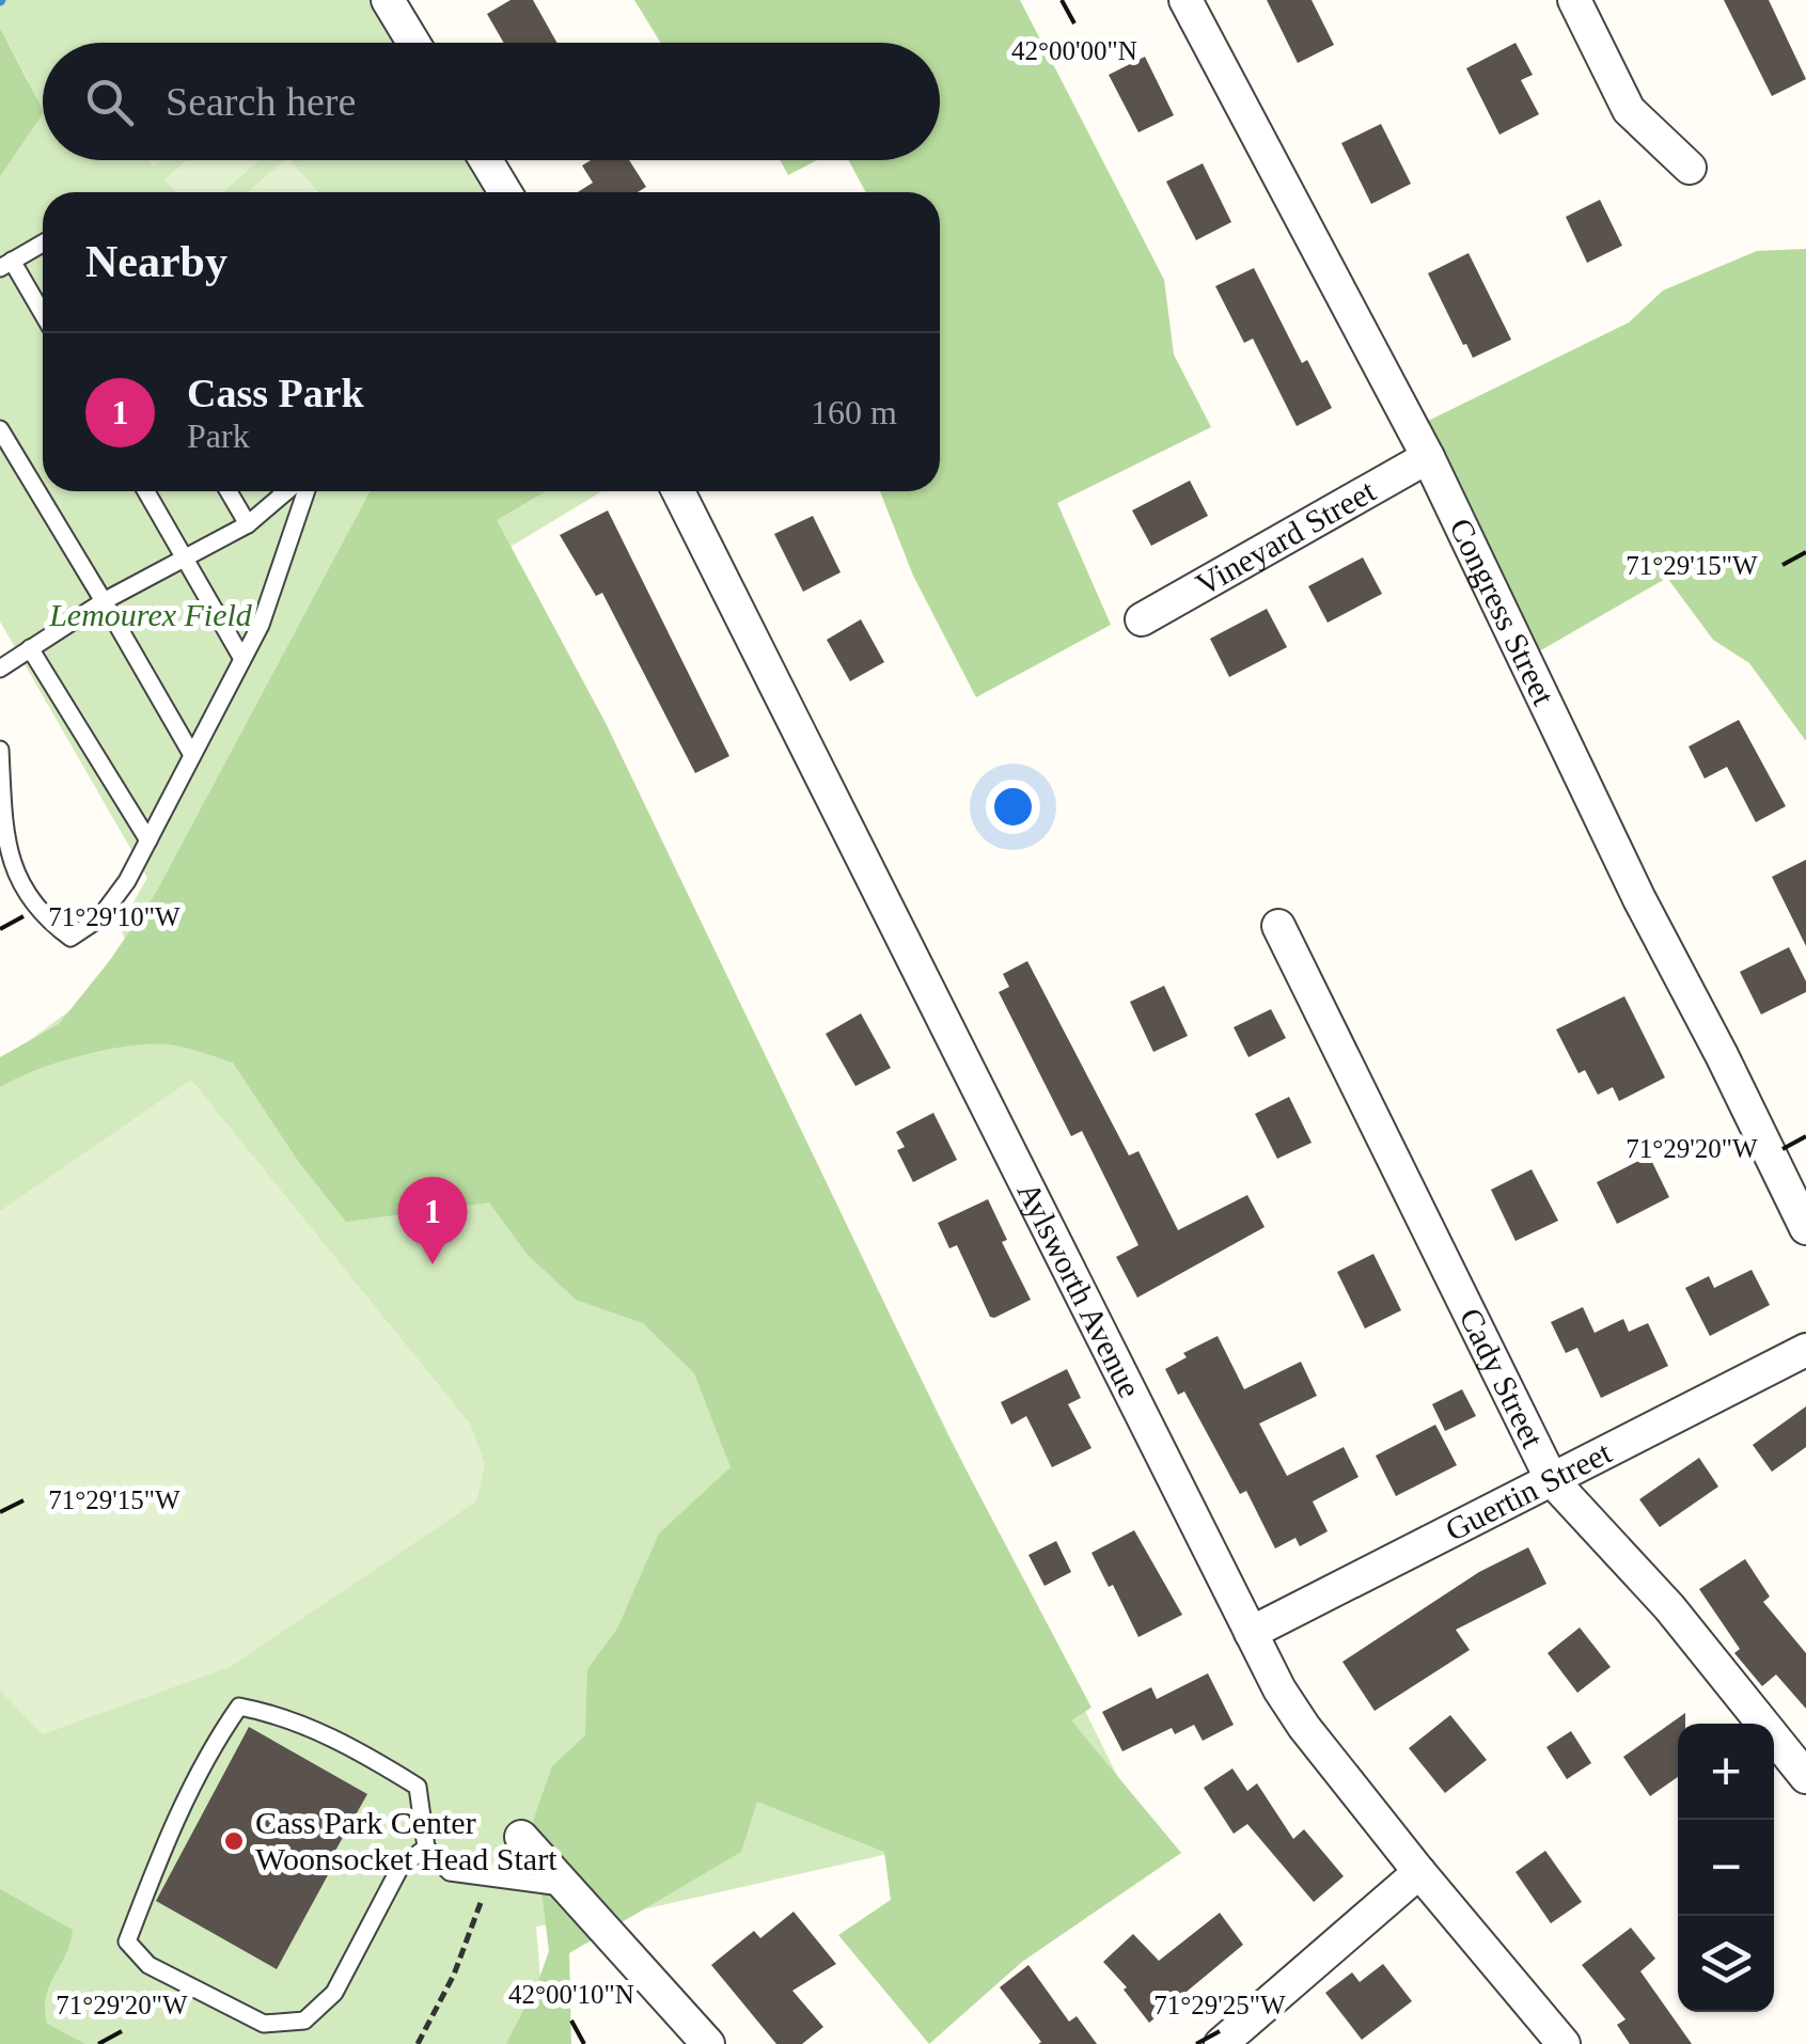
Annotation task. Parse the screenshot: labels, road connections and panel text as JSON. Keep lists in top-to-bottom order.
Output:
{
  "streets": {
    "street": [
      "Vineyard Street",
      "Congress Street",
      "Aylsworth Avenue",
      "Cady Street",
      "Guertin Street"
    ]
  },
  "crossings": [
    ["Vineyard Street", "Congress Street"],
    ["Aylsworth Avenue", "Guertin Street"],
    ["Cady Street", "Guertin Street"]
  ],
  "parks": ["Lemourex Field"],
  "places": ["Cass Park Center Woonsocket Head Start"],
  "page": {
    "search": "Search here",
    "heading": "Nearby",
    "list": [
      {
        "mark": "1",
        "name": "Cass Park",
        "note": "Park",
        "value": "160 m"
      }
    ],
    "pins": "1",
    "map_buttons": ["+", "−"]
  },
  "coordinates": [
    "42°00'00\"N",
    "71°29'15\"W",
    "71°29'10\"W",
    "71°29'20\"W",
    "42°00'10\"N",
    "71°29'25\"W"
  ]
}
